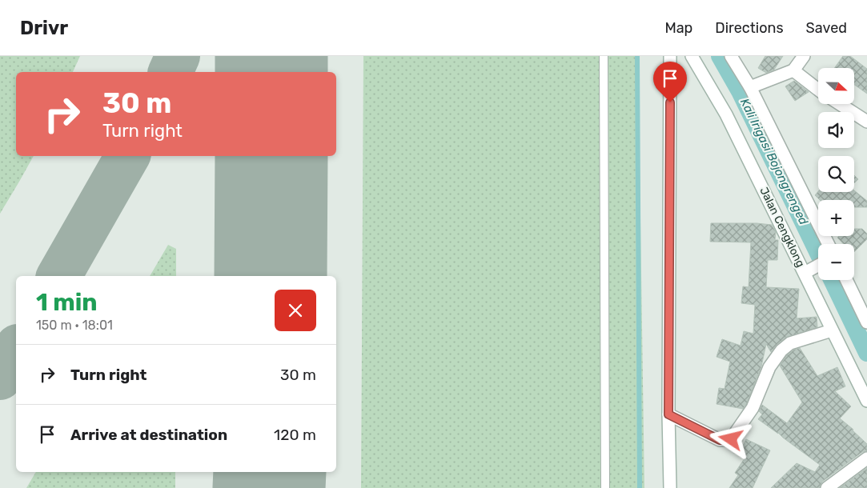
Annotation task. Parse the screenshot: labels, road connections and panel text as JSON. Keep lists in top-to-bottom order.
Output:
{
  "streets": {
    "main road": ["Jalan Cengklong"]
  },
  "water": ["Kali Irigasi Bojongrenged"],
  "north": "right",
  "page": {
    "header": "Drivr",
    "nav": ["Map", "Directions", "Saved"],
    "map_buttons": ["+", "−"],
    "turn": ["30 m", "Turn right"],
    "heading": ["1 min", "150 m · 18:01"],
    "list": [
      {
        "name": "Turn right",
        "value": "30 m"
      },
      {
        "name": "Arrive at destination",
        "value": "120 m"
      }
    ]
  }
}
